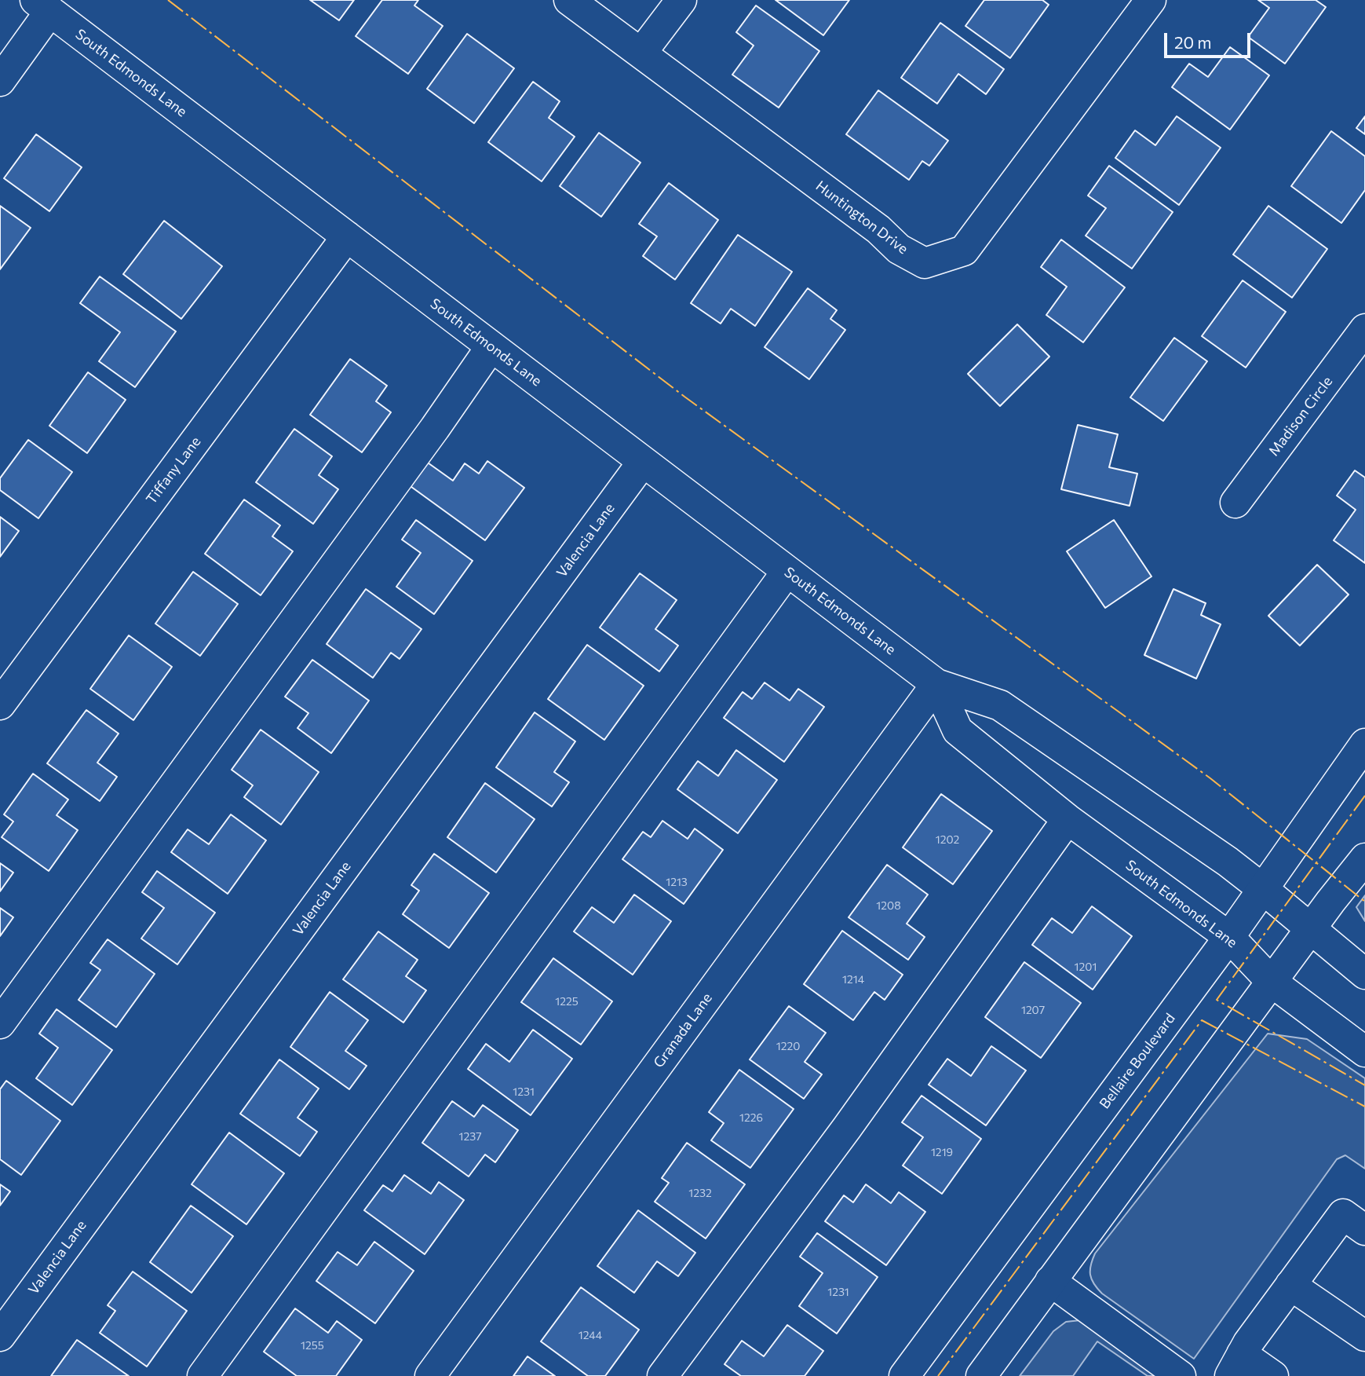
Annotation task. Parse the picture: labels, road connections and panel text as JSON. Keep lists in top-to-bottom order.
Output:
{
  "streets": {
    "street": [
      "South Edmonds Lane",
      "Huntington Drive",
      "Madison Circle",
      "Tiffany Lane",
      "Valencia Lane",
      "Granada Lane",
      "Bellaire Boulevard"
    ]
  },
  "crossings": [
    ["South Edmonds Lane", "Tiffany Lane"],
    ["South Edmonds Lane", "Valencia Lane"],
    ["South Edmonds Lane", "Granada Lane"],
    ["South Edmonds Lane", "Bellaire Boulevard"]
  ],
  "house_numbers": [
    "1202",
    "1213",
    "1208",
    "1201",
    "1214",
    "1225",
    "1207",
    "1220",
    "1231",
    "1226",
    "1237",
    "1219",
    "1232",
    "1231",
    "1244",
    "1255"
  ],
  "scale_bar": "20 m"
}
